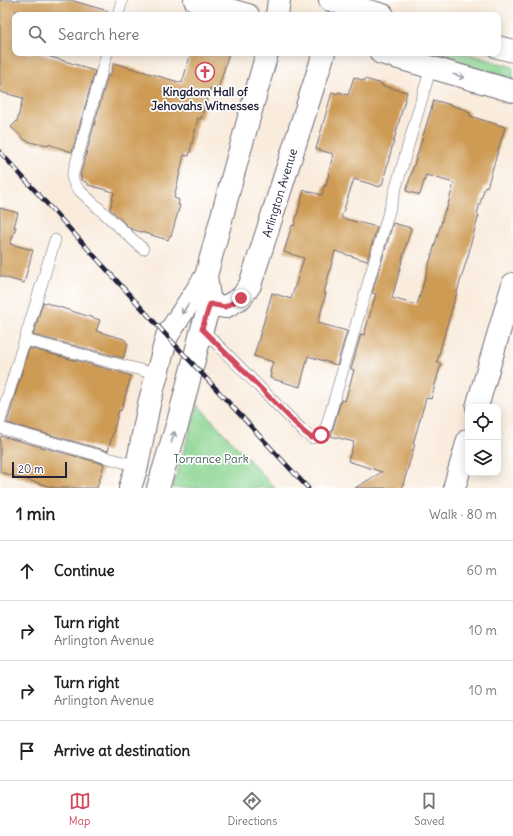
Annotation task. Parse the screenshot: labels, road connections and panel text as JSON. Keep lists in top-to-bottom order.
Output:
{
  "streets": {
    "main road": ["Arlington Avenue"]
  },
  "parks": ["Torrance Park"],
  "places": {
    "church": ["Kingdom Hall of Jehovahs Witnesses"]
  },
  "scale_bar": "20 m",
  "page": {
    "search": "Search here",
    "scale": "20 m",
    "heading": ["1 min", "Walk · 80 m"],
    "list": [
      ["Continue", "60 m"],
      ["Turn right", "Arlington Avenue", "10 m"],
      ["Turn right", "Arlington Avenue", "10 m"],
      "Arrive at destination"
    ],
    "nav": ["Map", "Directions", "Saved"]
  }
}
